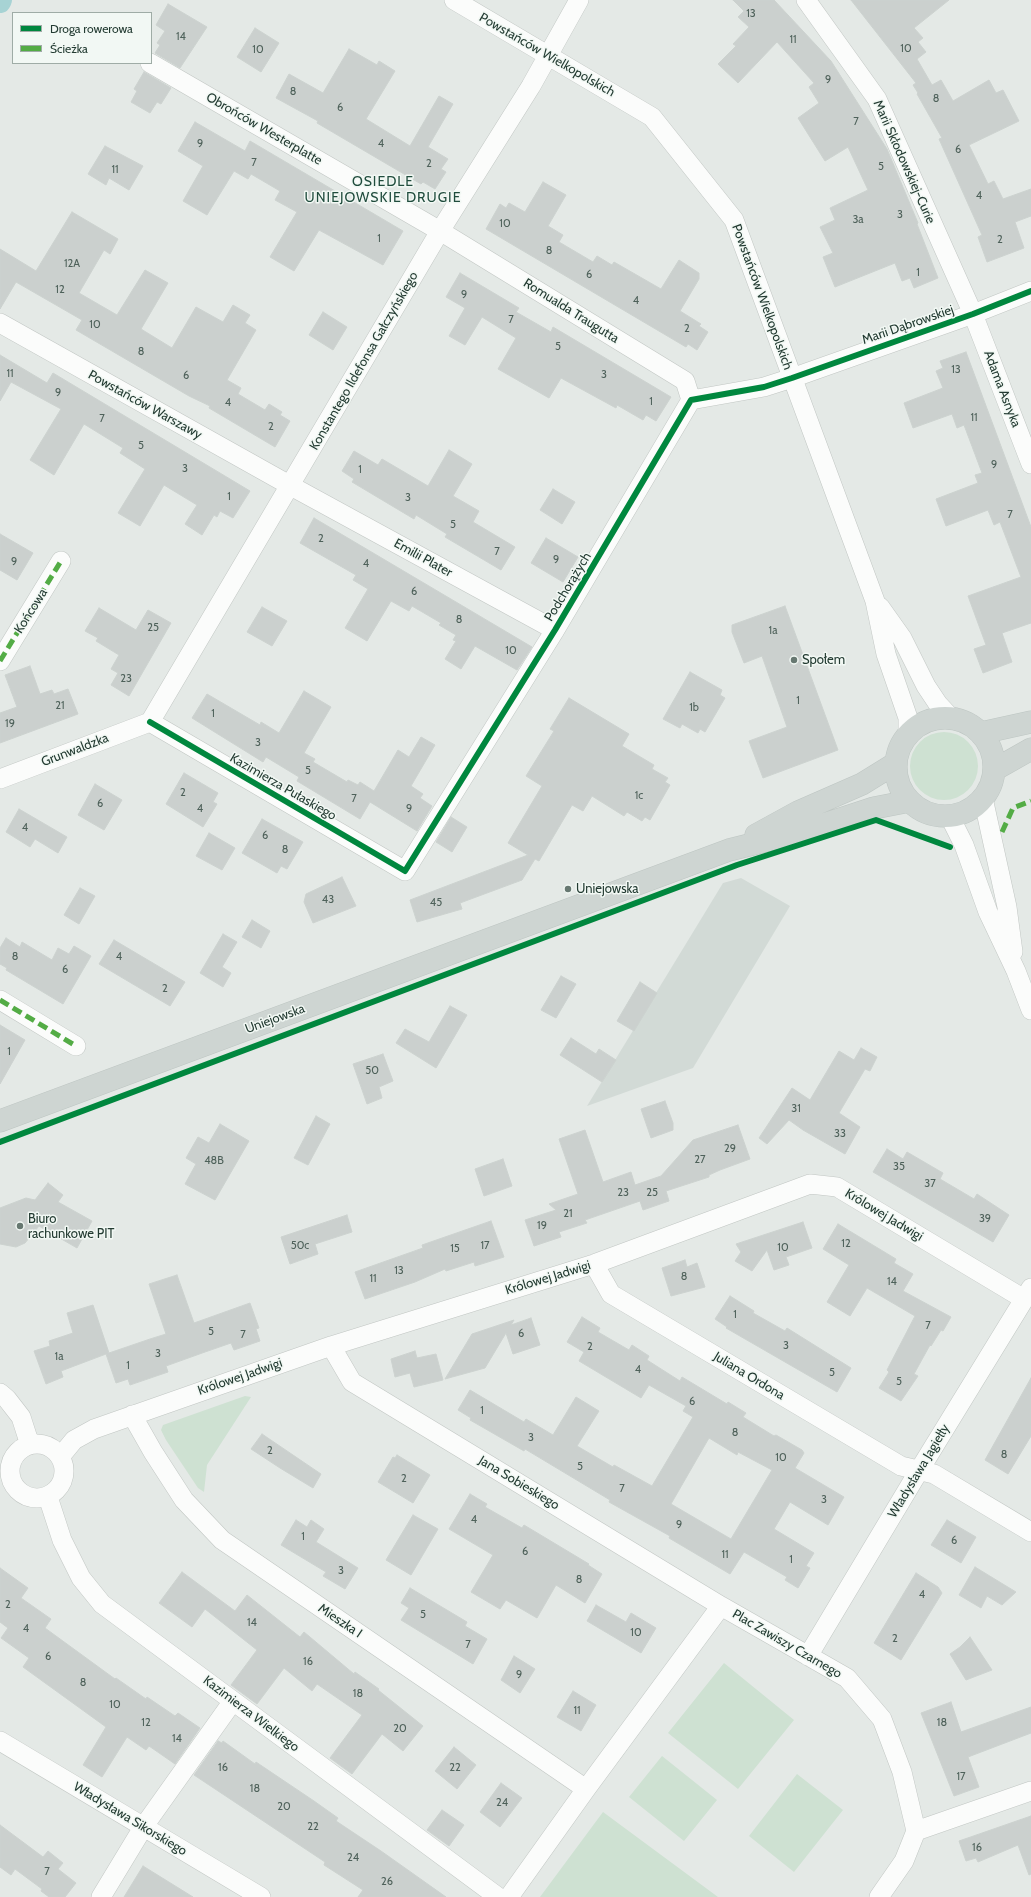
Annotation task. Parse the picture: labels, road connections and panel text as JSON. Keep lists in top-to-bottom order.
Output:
{
  "streets": {
    "main road": ["Uniejowska"],
    "street": [
      "Powstańców Wielkopolskich",
      "Obrońców Westerplatte",
      "Marii Skłodowskiej-Curie",
      "Romualda Traugutta",
      "Marii Dąbrowskiej",
      "Konstantego Ildefonsa Gałczyńskiego",
      "Adama Asnyka",
      "Powstańców Warszawy",
      "Emilii Plater",
      "Podchorążych",
      "Końcowa",
      "Grunwaldzka",
      "Kazimierza Pułaskiego",
      "Królowej Jadwigi",
      "Juliana Ordona",
      "Władysława Jagiełły",
      "Jana Sobieskiego",
      "Mieszka I",
      "Plac Zawiszy Czarnego",
      "Kazimierza Wielkiego",
      "Władysława Sikorskiego"
    ]
  },
  "crossings": [
    ["Powstańców Wielkopolskich", "Marii Dąbrowskiej"],
    ["Powstańców Wielkopolskich", "Konstantego Ildefonsa Gałczyńskiego"],
    ["Powstańców Wielkopolskich", "Uniejowska"],
    ["Obrońców Westerplatte", "Romualda Traugutta"],
    ["Obrońców Westerplatte", "Konstantego Ildefonsa Gałczyńskiego"],
    ["Marii Skłodowskiej-Curie", "Marii Dąbrowskiej"],
    ["Marii Skłodowskiej-Curie", "Adama Asnyka"],
    ["Romualda Traugutta", "Konstantego Ildefonsa Gałczyńskiego"],
    ["Romualda Traugutta", "Podchorążych"],
    ["Marii Dąbrowskiej", "Adama Asnyka"],
    ["Konstantego Ildefonsa Gałczyńskiego", "Powstańców Warszawy"],
    ["Konstantego Ildefonsa Gałczyńskiego", "Emilii Plater"],
    ["Konstantego Ildefonsa Gałczyńskiego", "Grunwaldzka"],
    ["Konstantego Ildefonsa Gałczyńskiego", "Kazimierza Pułaskiego"],
    ["Powstańców Warszawy", "Emilii Plater"],
    ["Emilii Plater", "Podchorążych"],
    ["Podchorążych", "Kazimierza Pułaskiego"],
    ["Grunwaldzka", "Kazimierza Pułaskiego"],
    ["Królowej Jadwigi", "Juliana Ordona"],
    ["Królowej Jadwigi", "Władysława Jagiełły"],
    ["Królowej Jadwigi", "Jana Sobieskiego"],
    ["Królowej Jadwigi", "Mieszka I"],
    ["Królowej Jadwigi", "Kazimierza Wielkiego"],
    ["Juliana Ordona", "Władysława Jagiełły"],
    ["Władysława Jagiełły", "Plac Zawiszy Czarnego"],
    ["Jana Sobieskiego", "Plac Zawiszy Czarnego"],
    ["Mieszka I", "Plac Zawiszy Czarnego"]
  ],
  "districts": ["OSIEDLE UNIEJOWSKIE DRUGIE"],
  "places": ["Społem", "Uniejowska", "Biuro rachunkowe PIT"],
  "house_numbers": [
    "13",
    "14",
    "11",
    "10",
    "10",
    "9",
    "8",
    "8",
    "6",
    "7",
    "9",
    "4",
    "6",
    "7",
    "2",
    "5",
    "11",
    "4",
    "3",
    "3a",
    "10",
    "1",
    "2",
    "8",
    "12A",
    "1",
    "6",
    "12",
    "9",
    "4",
    "7",
    "10",
    "2",
    "5",
    "8",
    "13",
    "11",
    "3",
    "6",
    "9",
    "1",
    "4",
    "11",
    "7",
    "2",
    "5",
    "9",
    "3",
    "1",
    "1",
    "3",
    "7",
    "5",
    "2",
    "7",
    "9",
    "9",
    "4",
    "6",
    "8",
    "25",
    "1a",
    "10",
    "23",
    "1",
    "21",
    "1b",
    "1",
    "19",
    "3",
    "5",
    "2",
    "1c",
    "7",
    "6",
    "4",
    "9",
    "4",
    "6",
    "8",
    "43",
    "45",
    "8",
    "4",
    "6",
    "2",
    "1",
    "50",
    "31",
    "33",
    "29",
    "27",
    "48B",
    "35",
    "37",
    "23",
    "25",
    "21",
    "39",
    "19",
    "12",
    "50c",
    "17",
    "10",
    "15",
    "13",
    "8",
    "11",
    "14",
    "1",
    "7",
    "5",
    "6",
    "7",
    "3",
    "2",
    "3",
    "1a",
    "1",
    "4",
    "5",
    "5",
    "6",
    "1",
    "8",
    "3",
    "2",
    "8",
    "10",
    "5",
    "2",
    "7",
    "3",
    "4",
    "9",
    "1",
    "6",
    "6",
    "11",
    "1",
    "3",
    "8",
    "4",
    "2",
    "5",
    "14",
    "4",
    "10",
    "2",
    "7",
    "6",
    "16",
    "9",
    "8",
    "18",
    "10",
    "11",
    "12",
    "18",
    "20",
    "14",
    "16",
    "22",
    "17",
    "18",
    "24",
    "20",
    "22",
    "16",
    "24",
    "7",
    "26"
  ],
  "legend": ["Droga rowerowa", "Ścieżka"]
}
